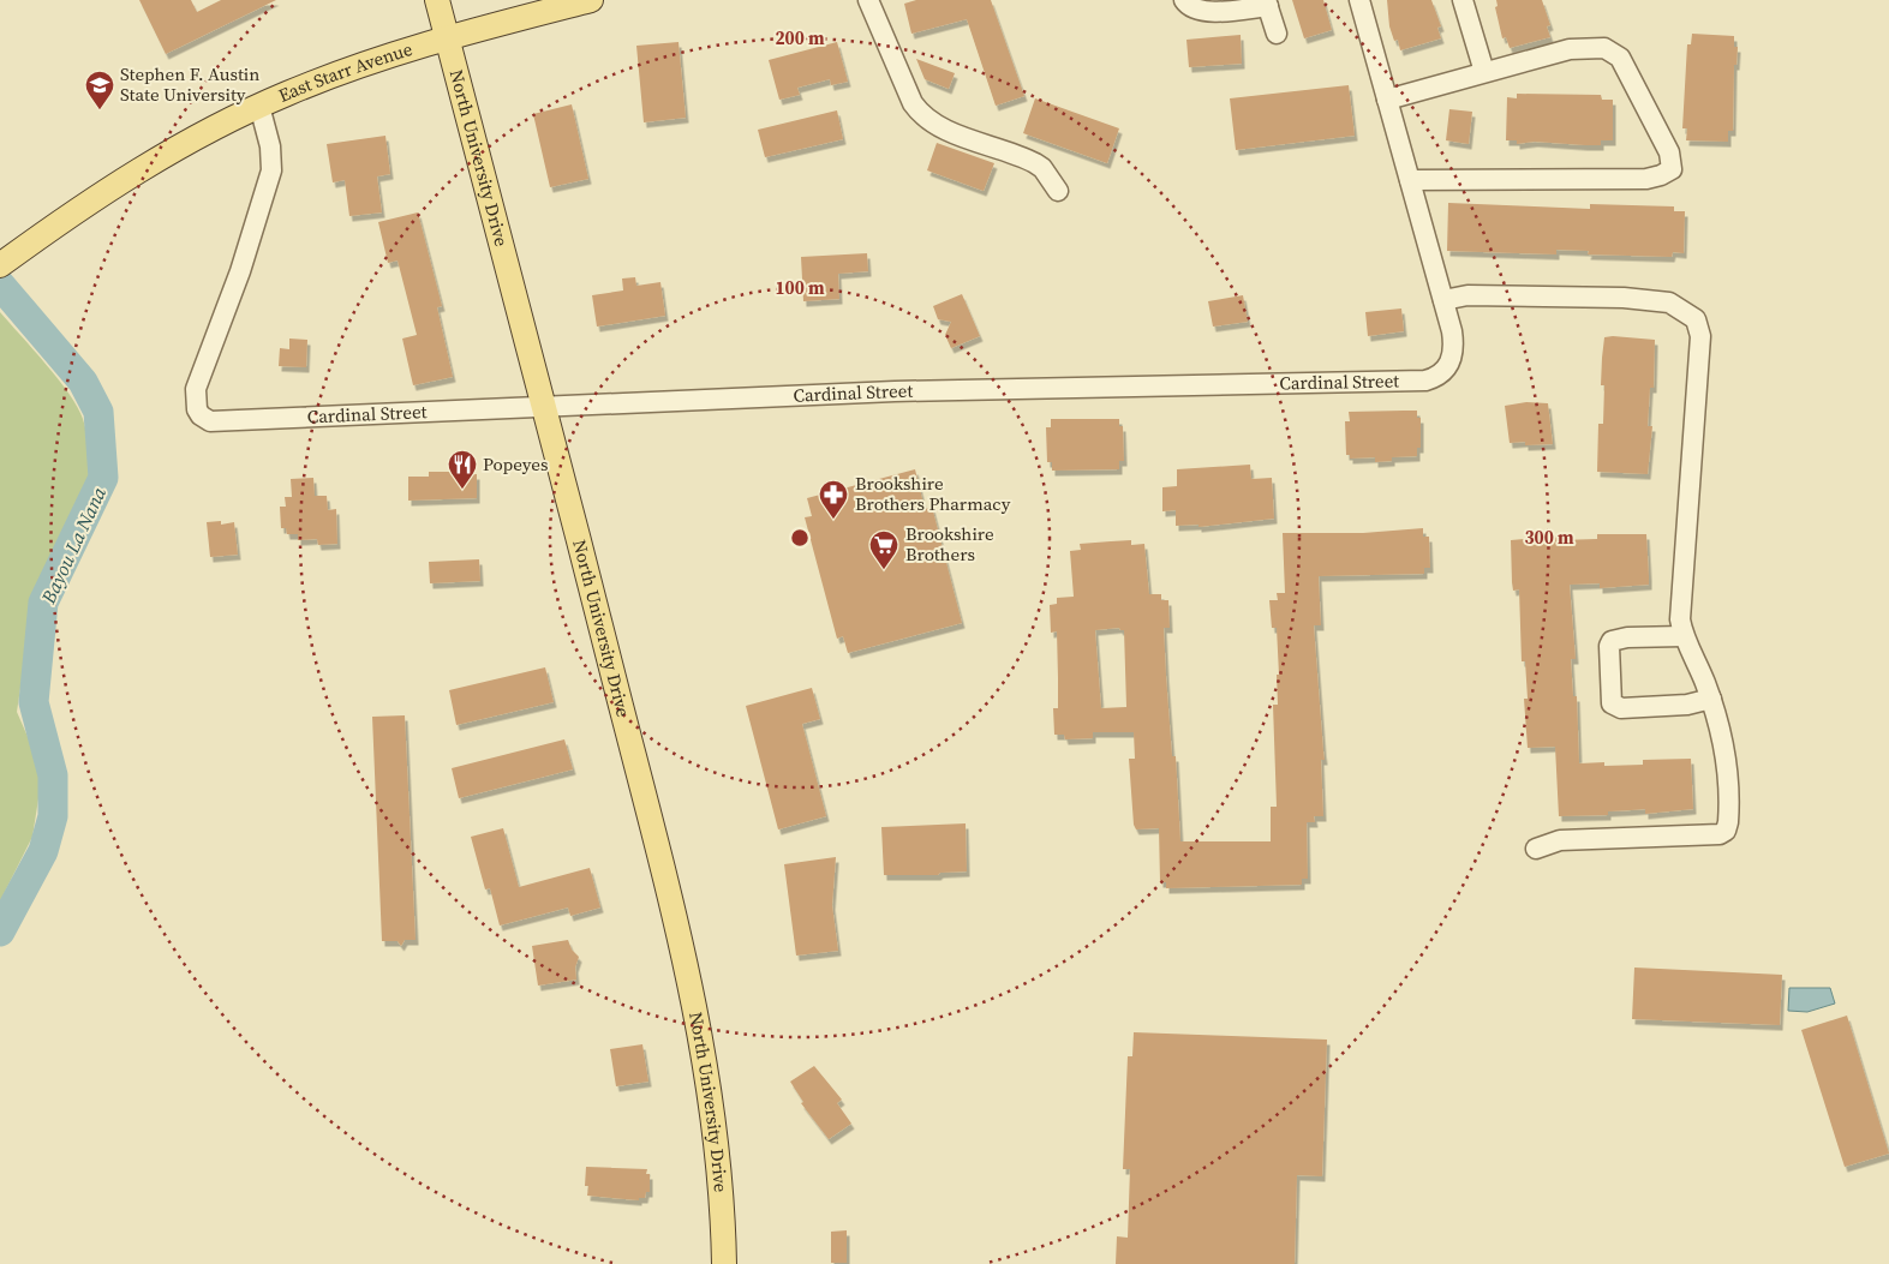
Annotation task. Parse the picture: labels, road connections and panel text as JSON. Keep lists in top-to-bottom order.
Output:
{
  "streets": {
    "main road": ["East Starr Avenue", "North University Drive"],
    "street": ["Cardinal Street"]
  },
  "crossings": [
    ["East Starr Avenue", "North University Drive"],
    ["East Starr Avenue", "Cardinal Street"],
    ["North University Drive", "Cardinal Street"]
  ],
  "water": ["Bayou La Nana"],
  "places": {
    "school or university": ["Stephen F. Austin State University"],
    "restaurant": ["Popeyes"],
    "pharmacy": ["Brookshire Brothers Pharmacy"],
    "supermarket": ["Brookshire Brothers"]
  },
  "rings": ["200 m", "100 m", "300 m"]
}
